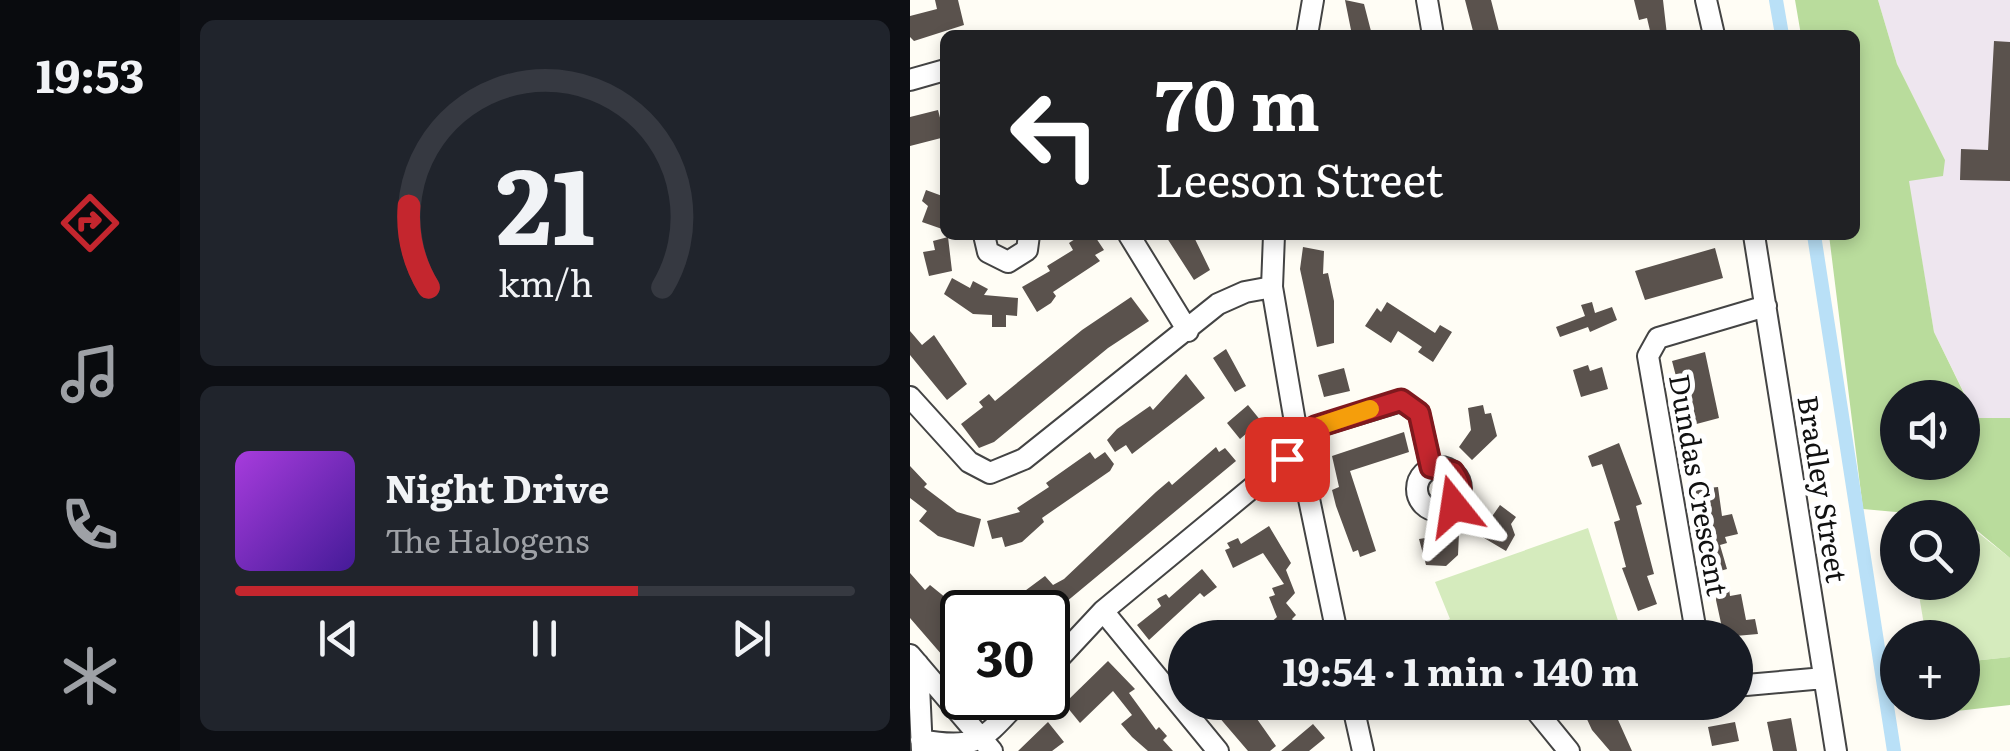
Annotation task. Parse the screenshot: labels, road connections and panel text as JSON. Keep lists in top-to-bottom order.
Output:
{
  "streets": {
    "street": ["Dundas Crescent", "Bradley Street"]
  },
  "crossings": [
    ["Dundas Crescent", "Bradley Street"]
  ],
  "page": {
    "tabs": "19:53",
    "turn": ["70 m", "Leeson Street"],
    "map_buttons": "+",
    "song": ["Night Drive", "The Halogens"],
    "limit": "30",
    "trip": "19:54 · 1 min · 140 m",
    "gauge": ["21", "km/h"]
  }
}
